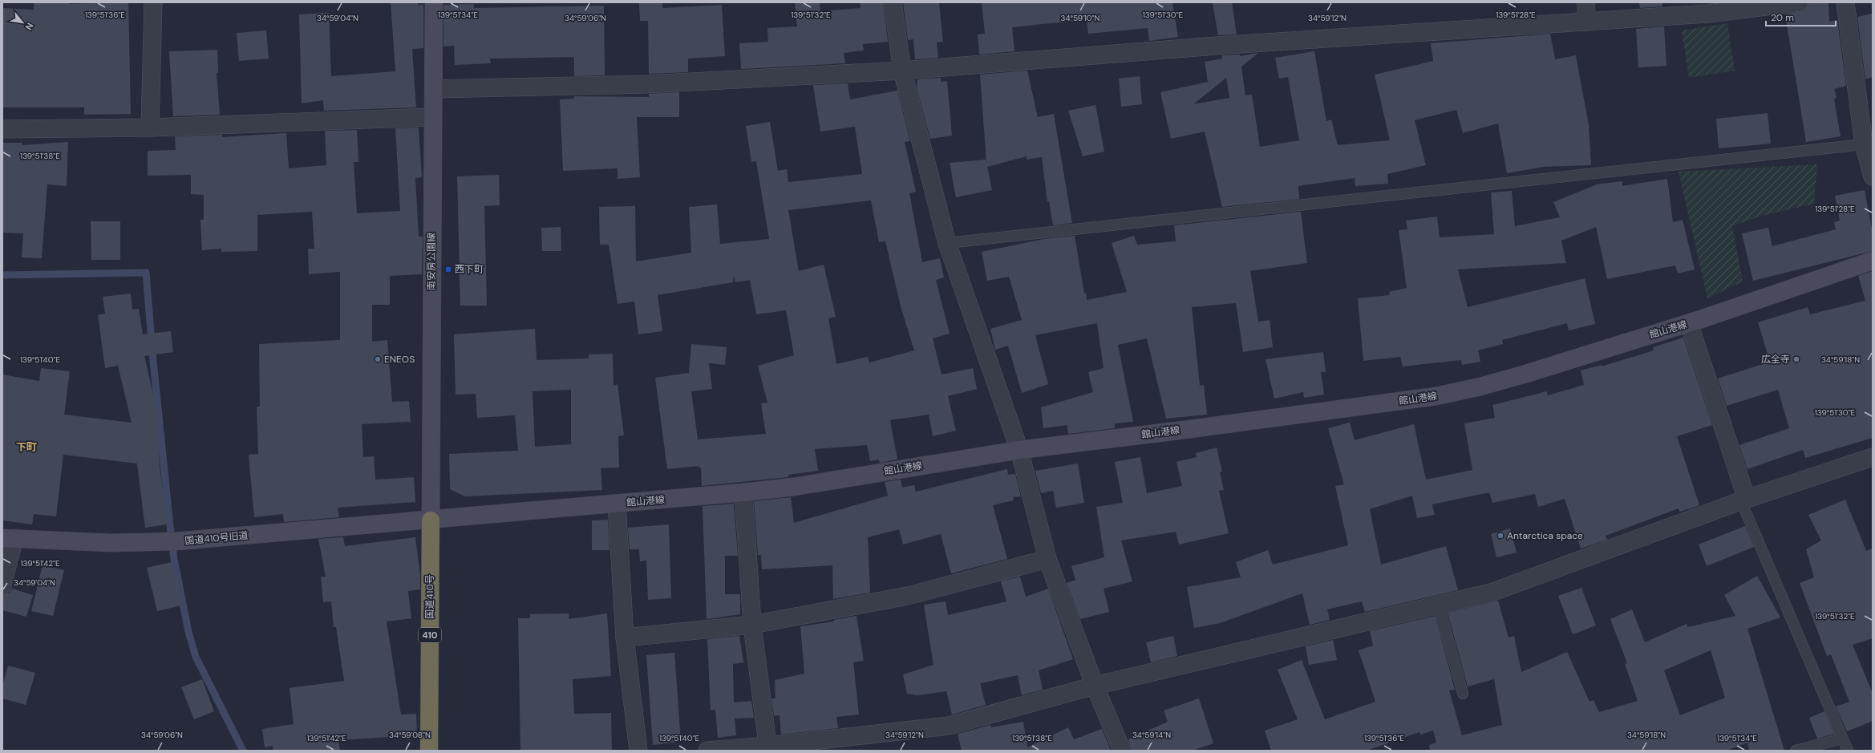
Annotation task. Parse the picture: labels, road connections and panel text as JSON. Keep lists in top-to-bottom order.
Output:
{
  "streets": {
    "highway": ["国道410号", "410"],
    "main road": ["南安房公園線", "館山港線", "国道410号旧道"]
  },
  "crossings": [
    ["南安房公園線", "館山港線"],
    ["南安房公園線", "国道410号旧道"],
    ["南安房公園線", "国道410号"],
    ["館山港線", "国道410号旧道"],
    ["館山港線", "国道410号"],
    ["国道410号旧道", "国道410号"]
  ],
  "districts": ["下町"],
  "places": {
    "transit": ["西下町"],
    "other": ["ENEOS", "広全寺", "Antarctica space"]
  },
  "scale_bar": "20 m",
  "north": "bottom right",
  "coordinates": [
    "139°51'36\"E",
    "139°51'34\"E",
    "139°51'32\"E",
    "139°51'30\"E",
    "139°51'28\"E",
    "34°59'04\"N",
    "34°59'06\"N",
    "34°59'10\"N",
    "34°59'12\"N",
    "139°51'38\"E",
    "139°51'40\"E",
    "34°59'18\"N",
    "139°51'42\"E",
    "34°59'08\"N",
    "34°59'14\"N"
  ]
}
